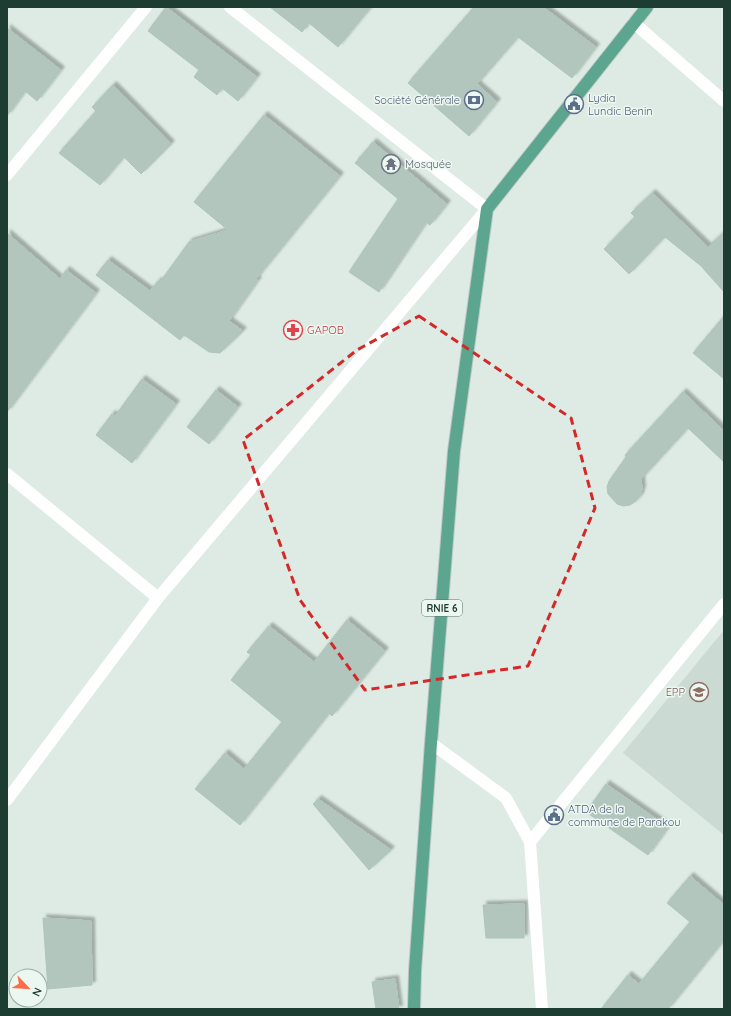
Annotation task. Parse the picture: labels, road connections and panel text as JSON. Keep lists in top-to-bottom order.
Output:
{
  "streets": {
    "main road": ["RNIE 6"]
  },
  "places": {
    "bank": ["Société Générale"],
    "public building": ["Lydia Lundic Benin", "ATDA de la commune de Parakou"],
    "temple": ["Mosquée"],
    "pharmacy": ["GAPOB"],
    "school or university": ["EPP"]
  },
  "north": "bottom right"
}
